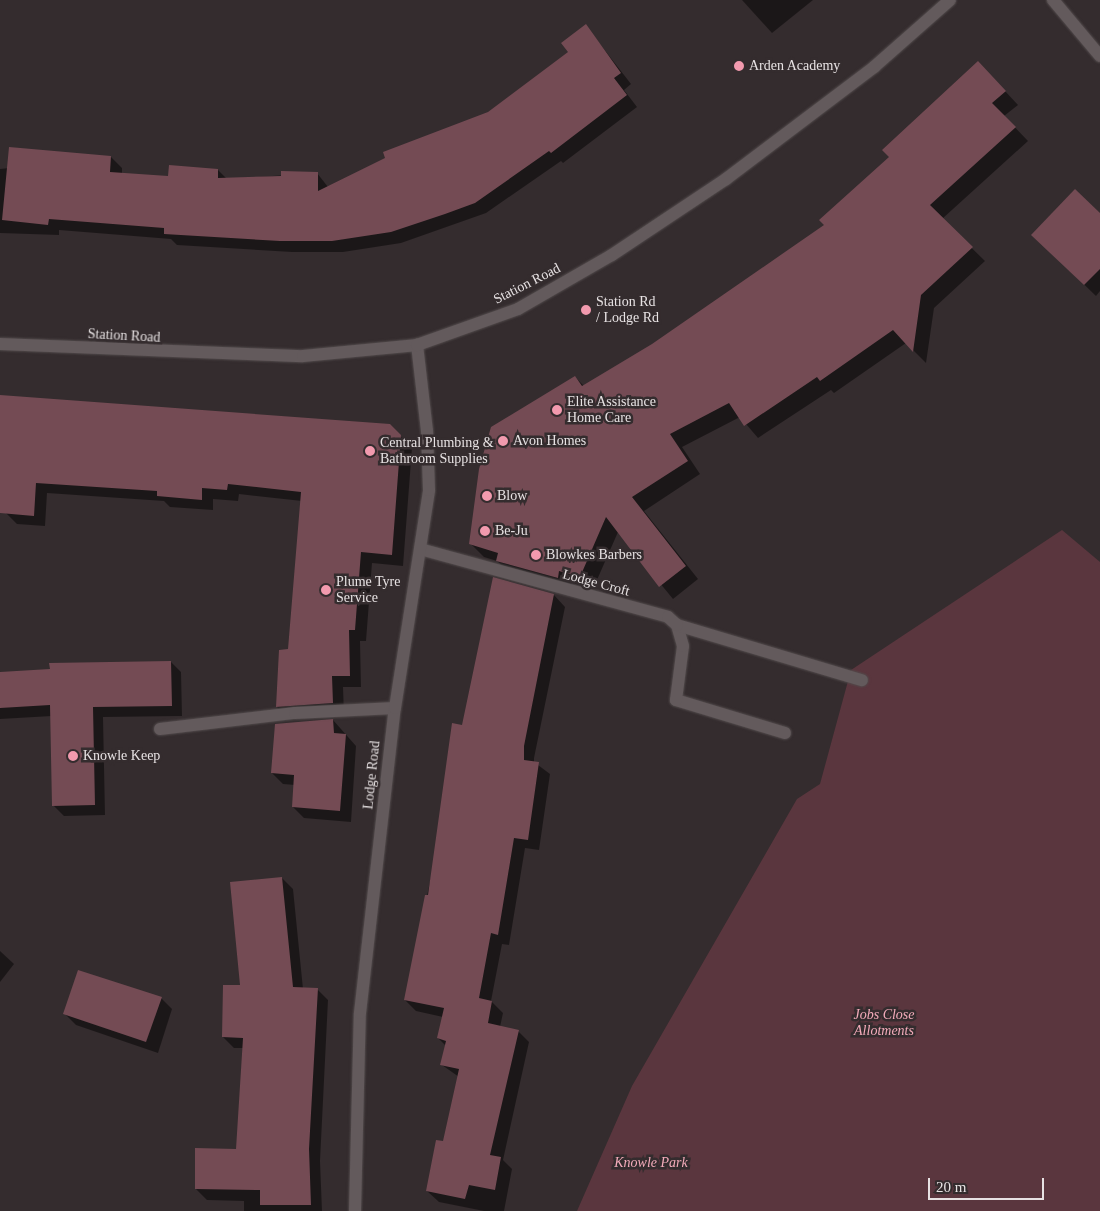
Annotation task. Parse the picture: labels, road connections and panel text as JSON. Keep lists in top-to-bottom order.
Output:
{
  "streets": {
    "street": ["Station Road", "Lodge Croft", "Lodge Road"]
  },
  "crossings": [
    ["Station Road", "Lodge Road"],
    ["Lodge Croft", "Lodge Road"]
  ],
  "parks": ["Jobs Close Allotments", "Knowle Park"],
  "places": [
    "Arden Academy",
    "Station Rd / Lodge Rd",
    "Elite Assistance Home Care",
    "Avon Homes",
    "Central Plumbing & Bathroom Supplies",
    "Blow",
    "Be-Ju",
    "Blowkes Barbers",
    "Plume Tyre Service",
    "Knowle Keep"
  ],
  "scale_bar": "20 m"
}
